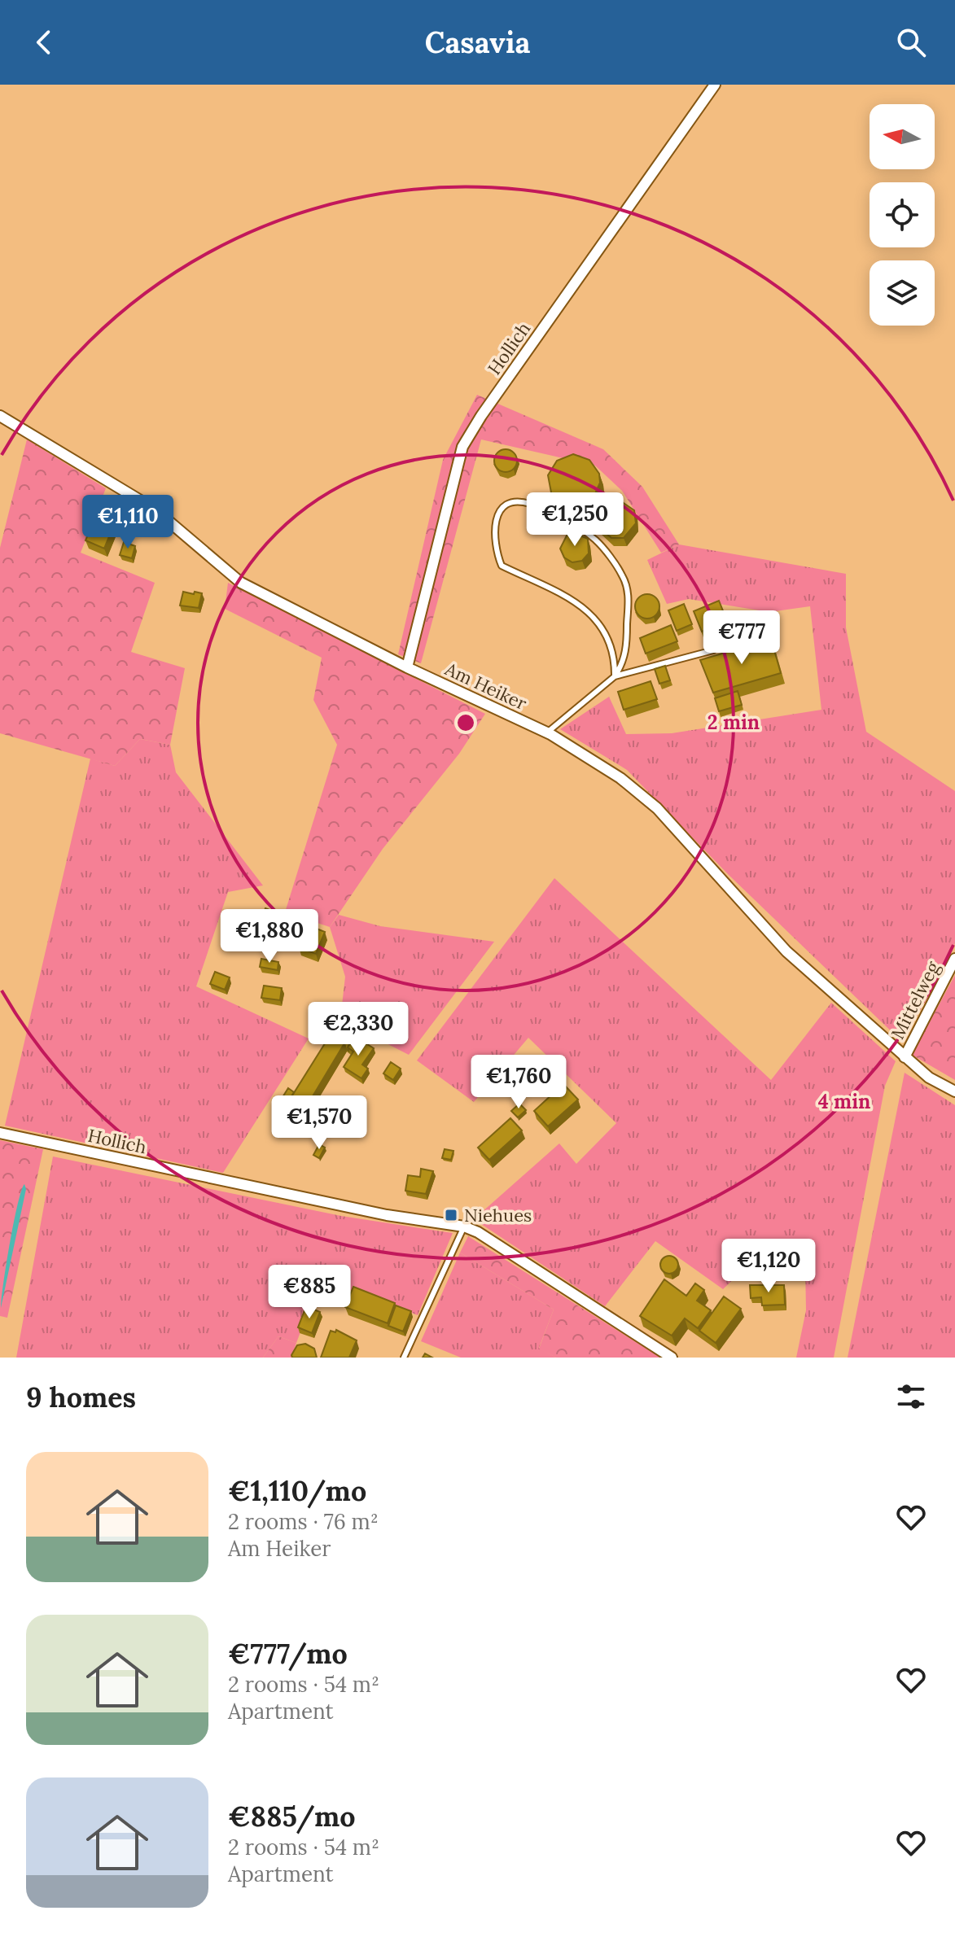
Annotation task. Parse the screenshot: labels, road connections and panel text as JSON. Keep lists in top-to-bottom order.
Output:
{
  "streets": {
    "street": ["Hollich", "Am Heiker", "Mittelweg"]
  },
  "crossings": [
    ["Hollich", "Am Heiker"],
    ["Am Heiker", "Mittelweg"]
  ],
  "places": {
    "transit": ["Niehues"]
  },
  "north": "left",
  "page": {
    "header": "Casavia",
    "price": [
      "€1,250",
      "€1,110",
      "€777",
      "€1,880",
      "€2,330",
      "€1,760",
      "€1,570",
      "€1,120",
      "€885"
    ],
    "heading": "9 homes",
    "list": [
      {
        "name": "€1,110/mo",
        "note": "2 rooms · 76 m² · Am Heiker"
      },
      {
        "name": "€777/mo",
        "note": "2 rooms · 54 m² · Apartment"
      },
      {
        "name": "€885/mo",
        "note": "2 rooms · 54 m² · Apartment"
      }
    ]
  },
  "rings": ["2 min", "4 min"]
}
